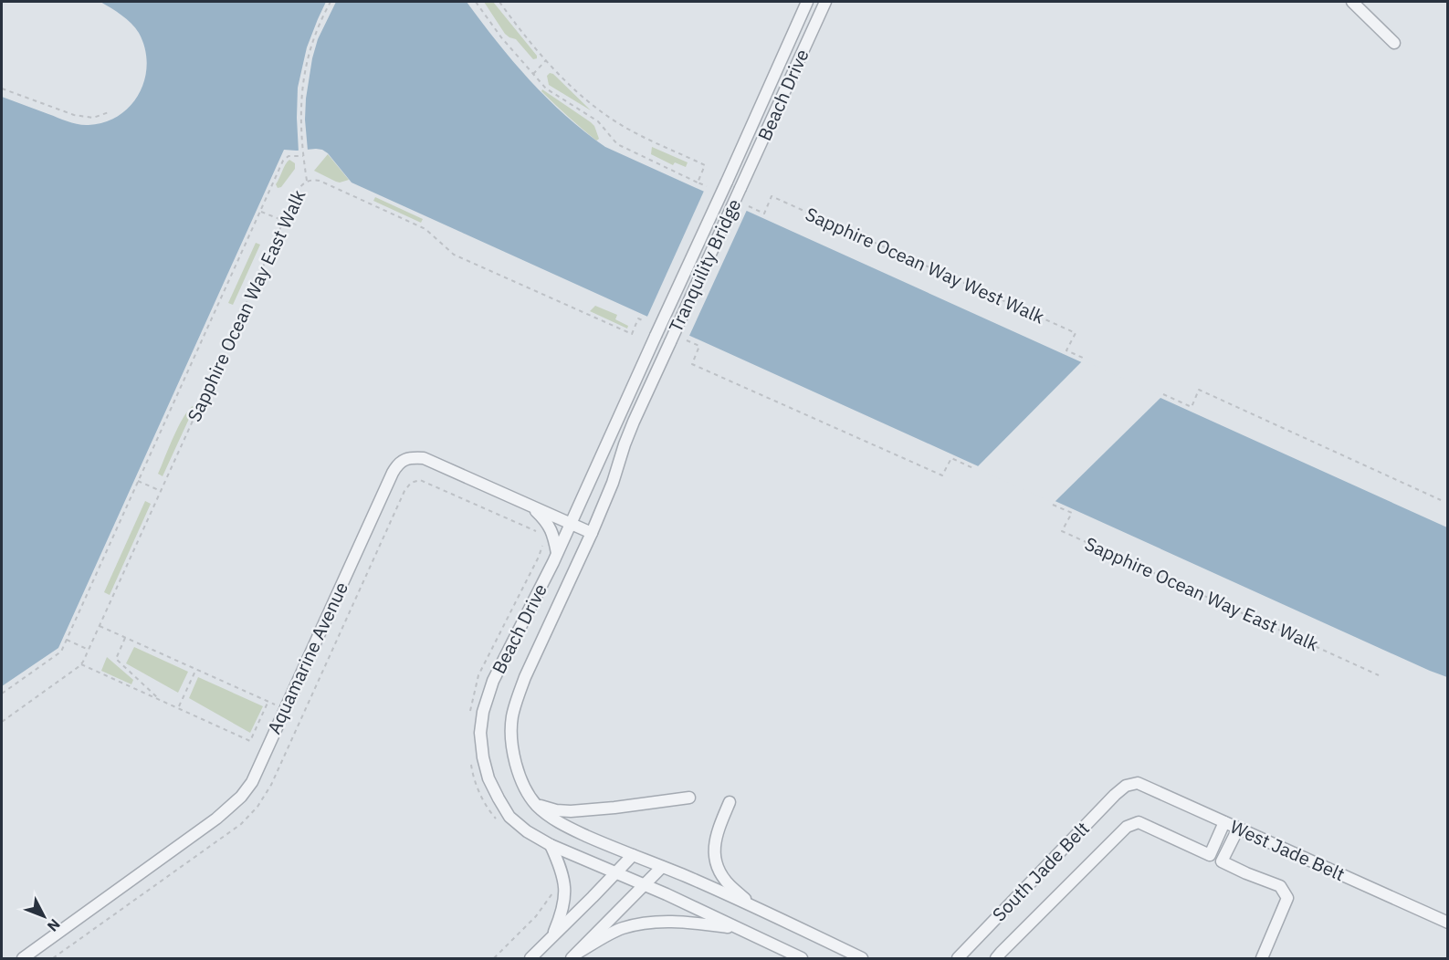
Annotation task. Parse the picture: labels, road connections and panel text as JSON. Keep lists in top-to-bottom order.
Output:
{
  "streets": {
    "street": [
      "Beach Drive",
      "Tranquility Bridge",
      "Aquamarine Avenue",
      "West Jade Belt",
      "South Jade Belt"
    ],
    "path": ["Sapphire Ocean Way West Walk", "Sapphire Ocean Way East Walk"]
  },
  "crossings": [
    ["Beach Drive", "Tranquility Bridge"],
    ["Beach Drive", "Aquamarine Avenue"],
    ["West Jade Belt", "South Jade Belt"]
  ],
  "north": "bottom right"
}
